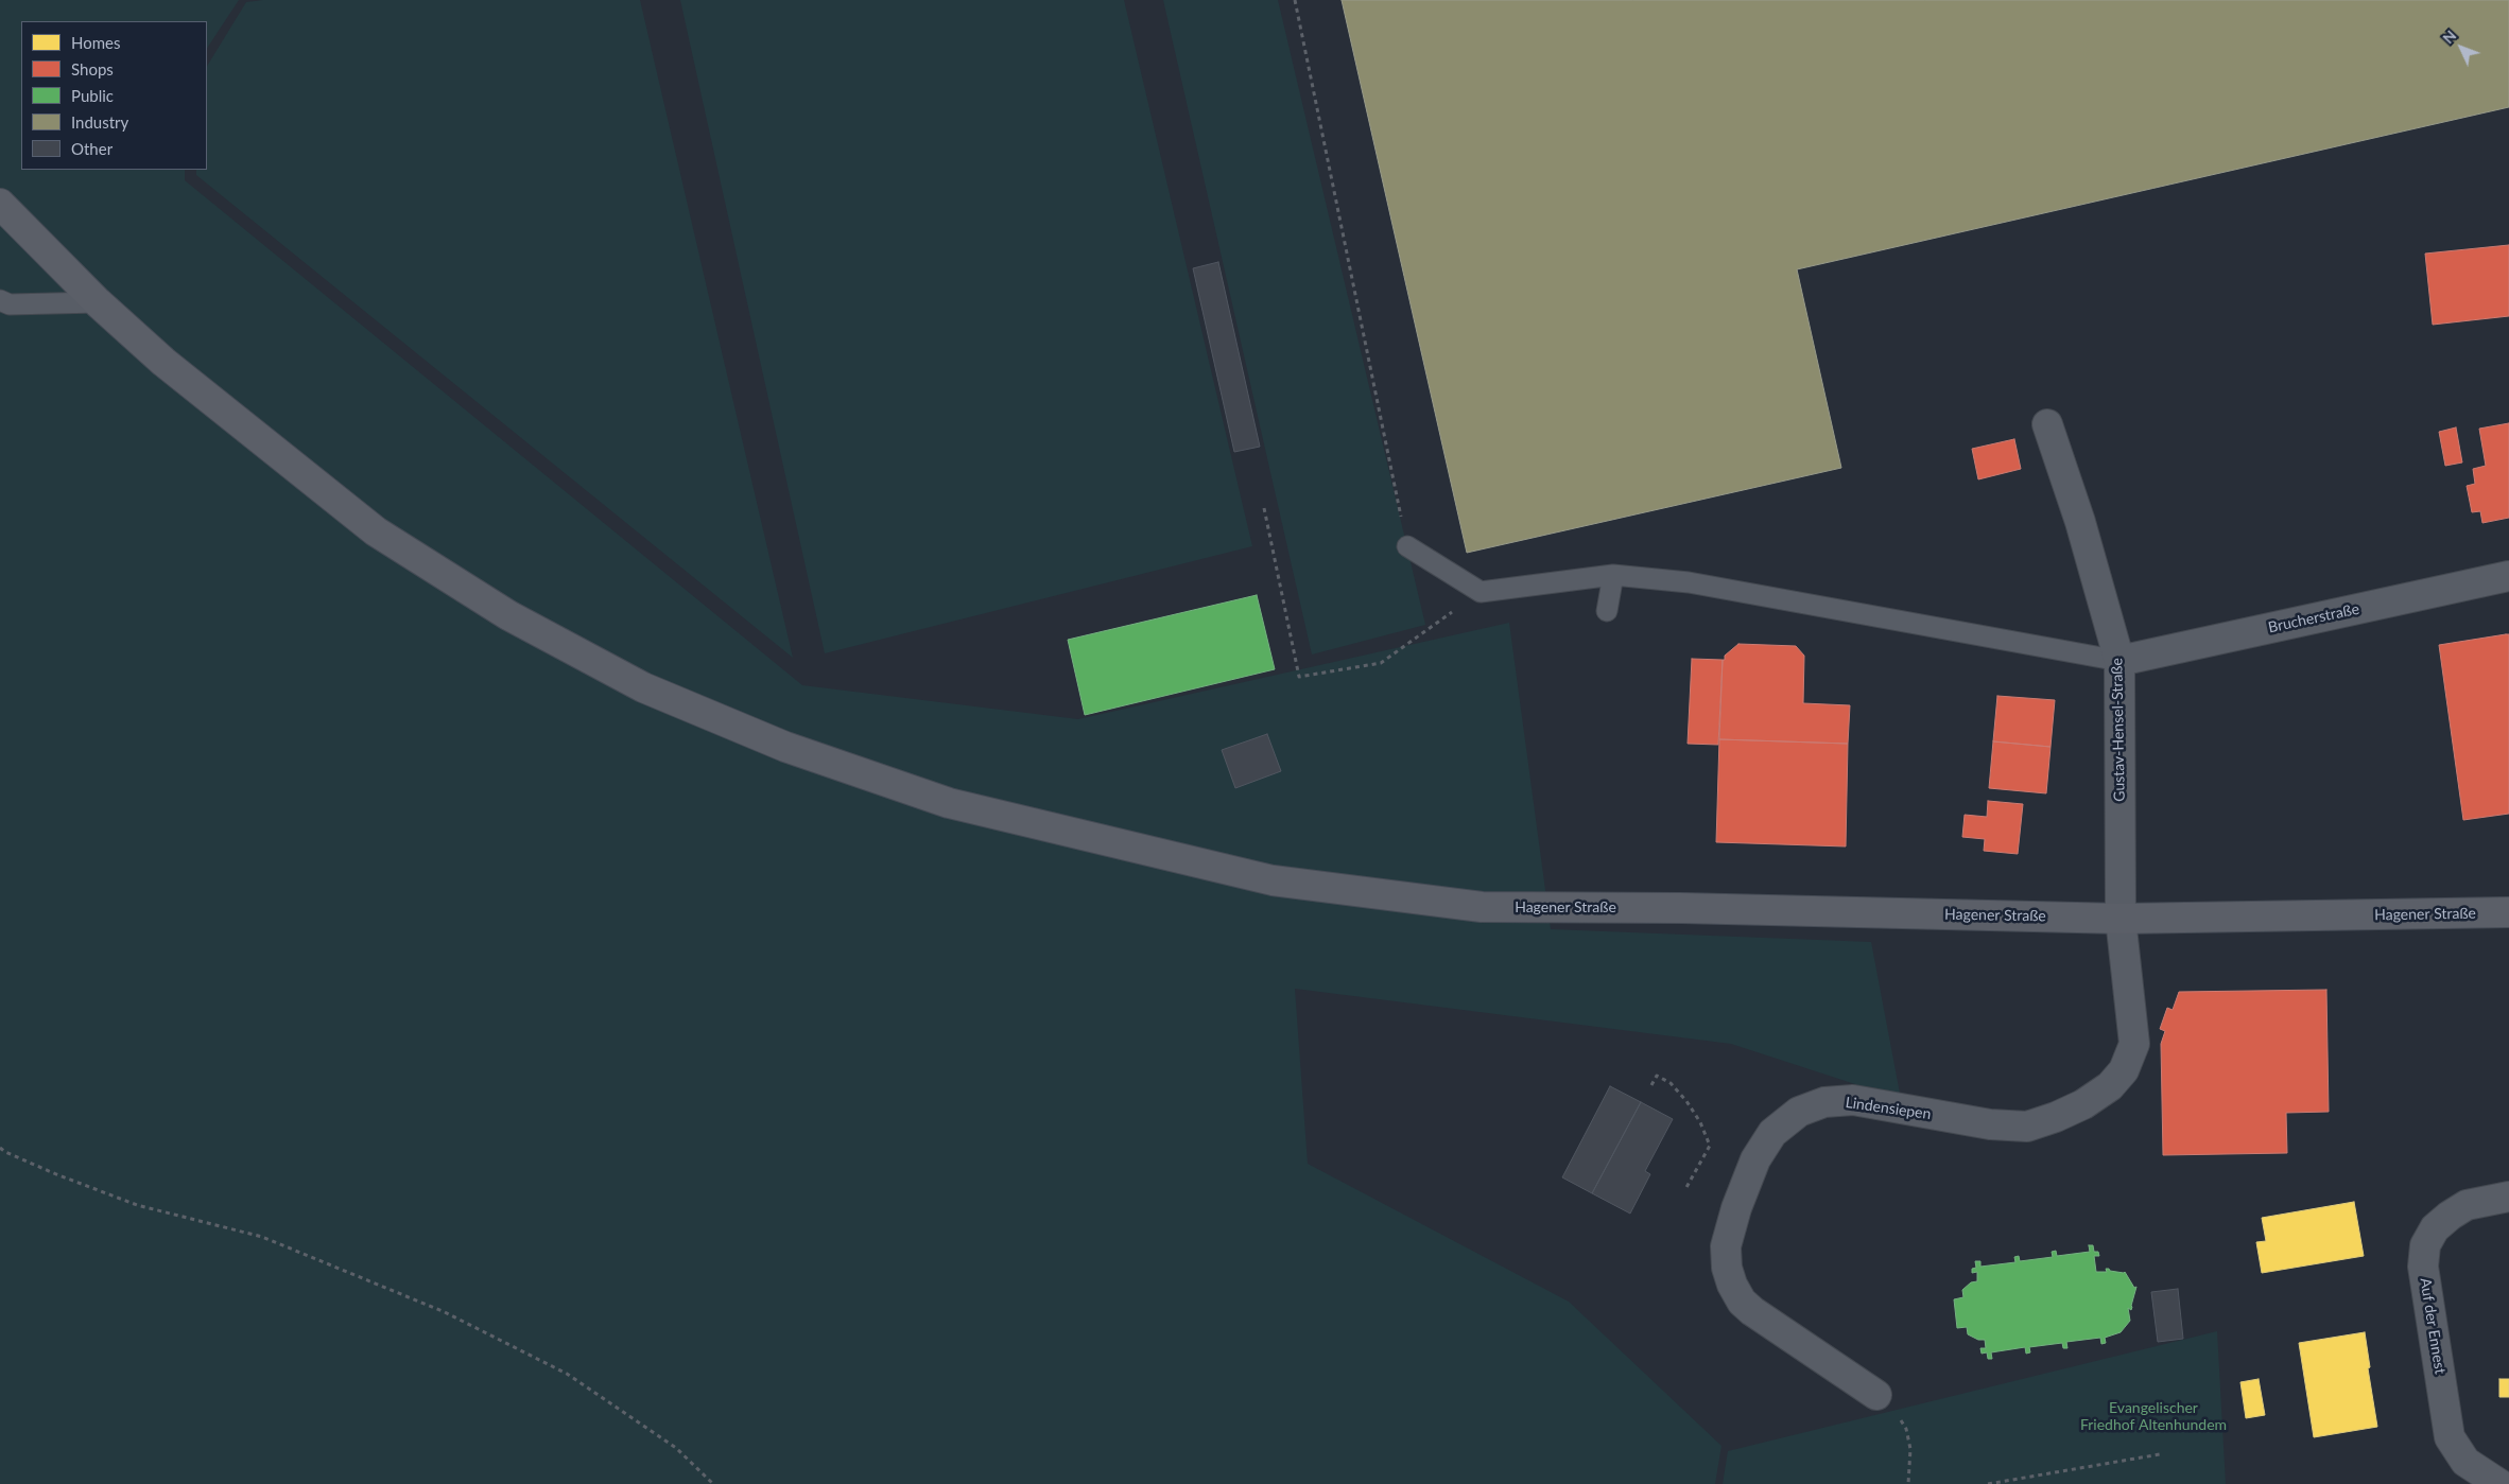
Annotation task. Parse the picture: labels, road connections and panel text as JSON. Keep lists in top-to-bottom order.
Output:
{
  "streets": {
    "main road": ["Hagener Straße"],
    "street": [
      "Brucherstraße",
      "Gustav-Hensel-Straße",
      "Lindensiepen",
      "Auf der Ennest"
    ]
  },
  "crossings": [
    ["Brucherstraße", "Gustav-Hensel-Straße"],
    ["Gustav-Hensel-Straße", "Hagener Straße"],
    ["Gustav-Hensel-Straße", "Lindensiepen"],
    ["Hagener Straße", "Lindensiepen"]
  ],
  "parks": ["Evangelischer Friedhof Altenhundem"],
  "legend": [
    "Homes",
    "Shops",
    "Public",
    "Industry",
    "Other"
  ],
  "north": "top left"
}
